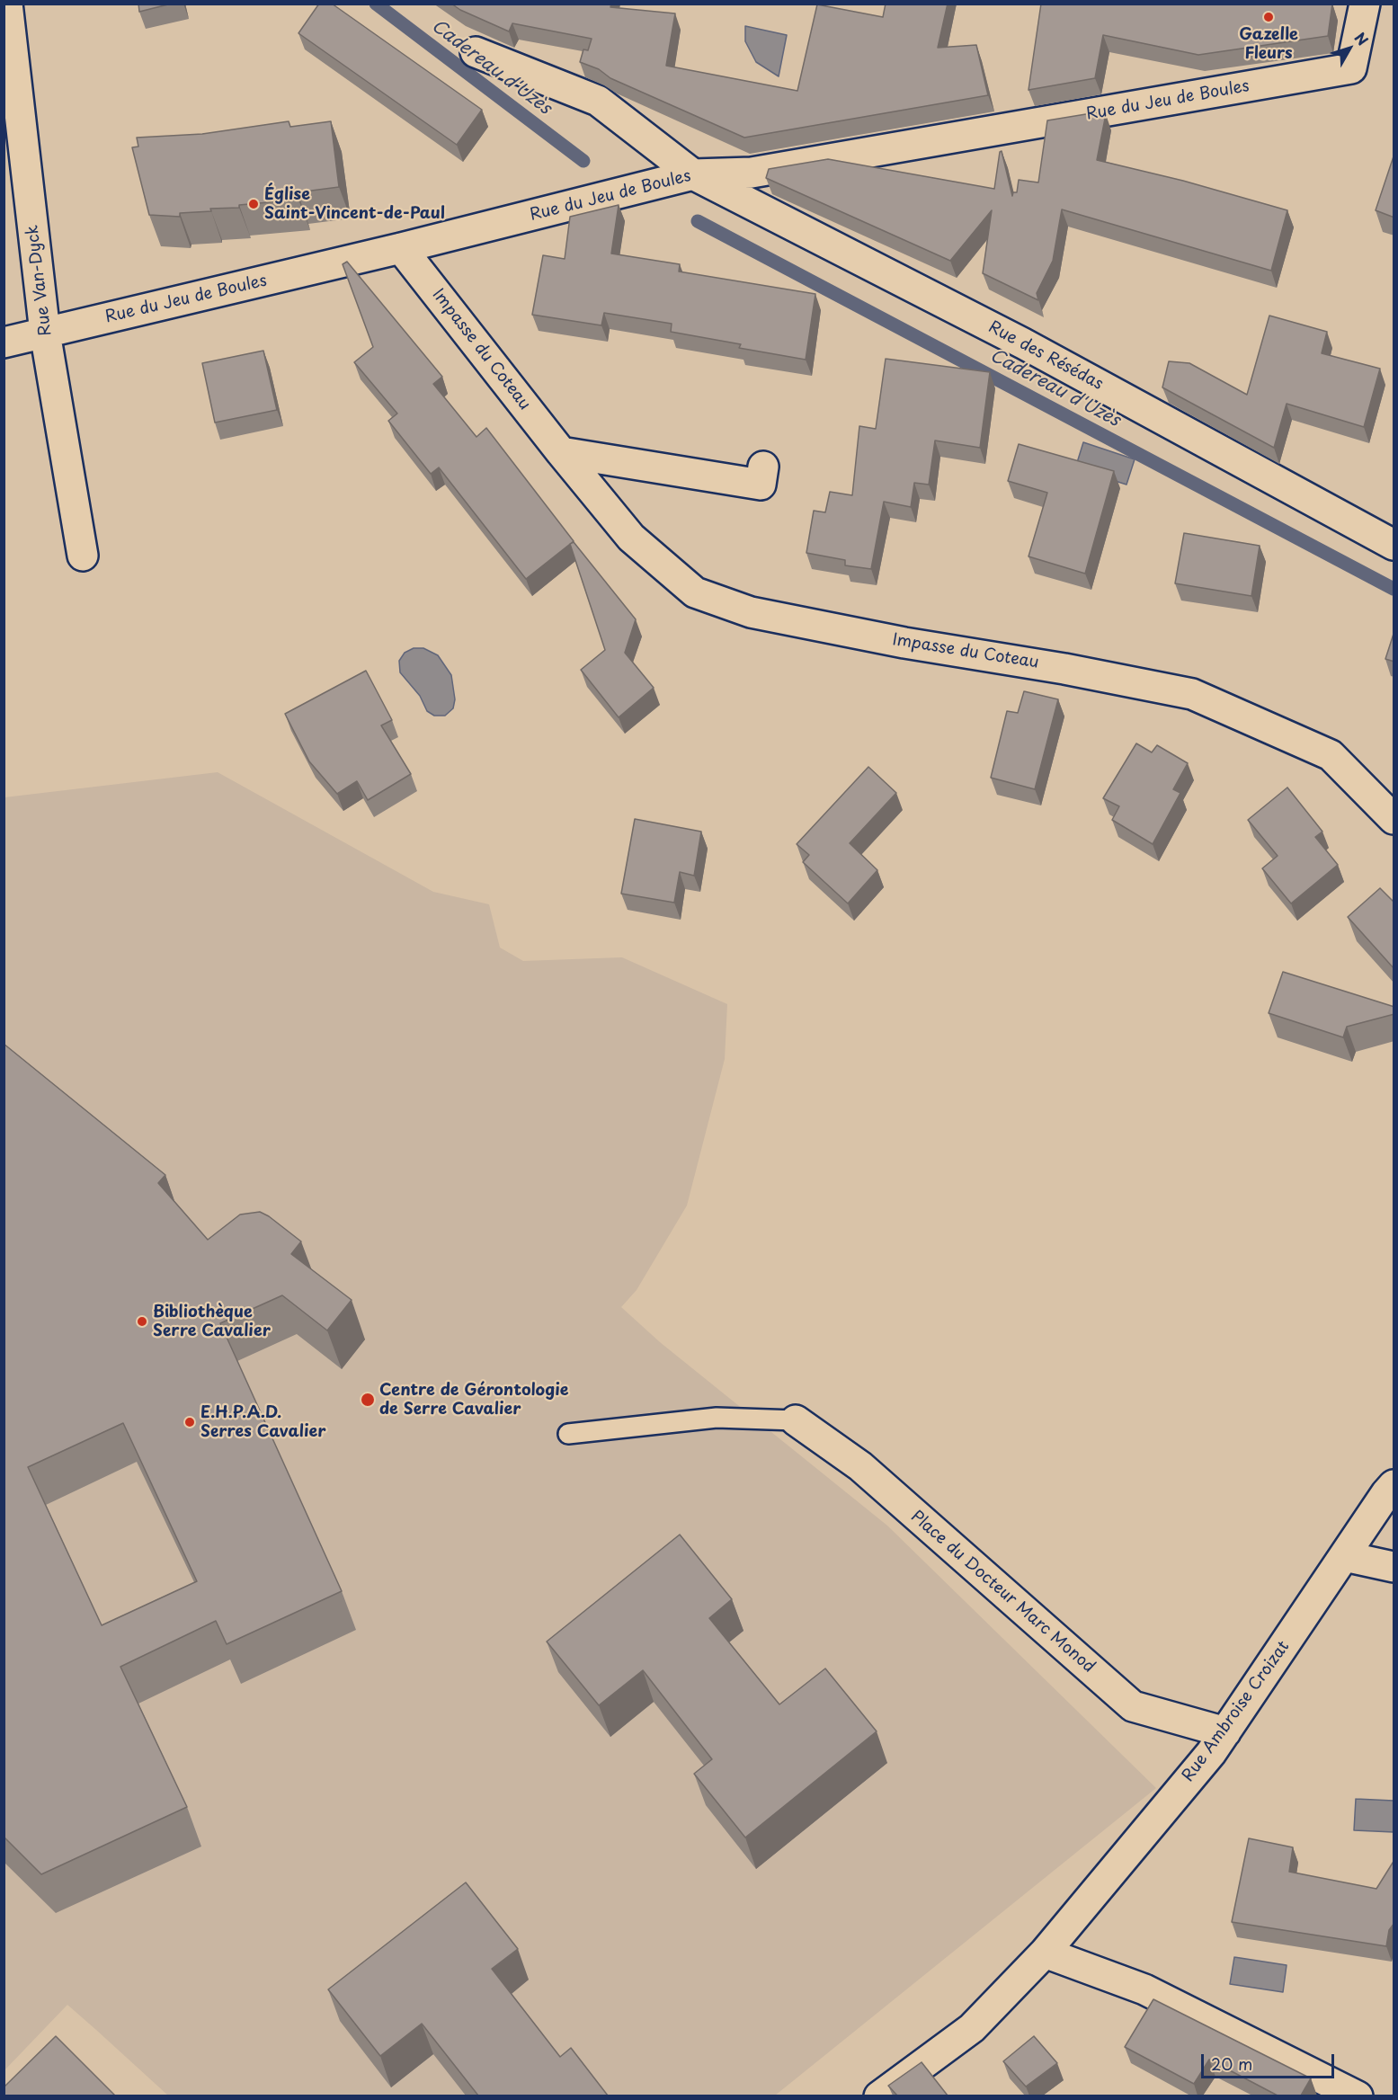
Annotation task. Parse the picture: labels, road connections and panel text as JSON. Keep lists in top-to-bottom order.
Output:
{
  "streets": {
    "street": [
      "Rue du Jeu de Boules",
      "Rue Van-Dyck",
      "Impasse du Coteau",
      "Rue des Résédas",
      "Place du Docteur Marc Monod",
      "Rue Ambroise Croizat"
    ]
  },
  "crossings": [
    ["Rue du Jeu de Boules", "Rue Van-Dyck"],
    ["Rue du Jeu de Boules", "Impasse du Coteau"],
    ["Rue du Jeu de Boules", "Rue des Résédas"],
    ["Place du Docteur Marc Monod", "Rue Ambroise Croizat"]
  ],
  "water": ["Cadereau d'Uzès"],
  "places": [
    "Gazelle Fleurs",
    "Église Saint-Vincent-de-Paul",
    "Bibliothèque Serre Cavalier",
    "Centre de Gérontologie de Serre Cavalier",
    "E.H.P.A.D. Serres Cavalier"
  ],
  "scale_bar": "20 m",
  "north": "top right"
}
